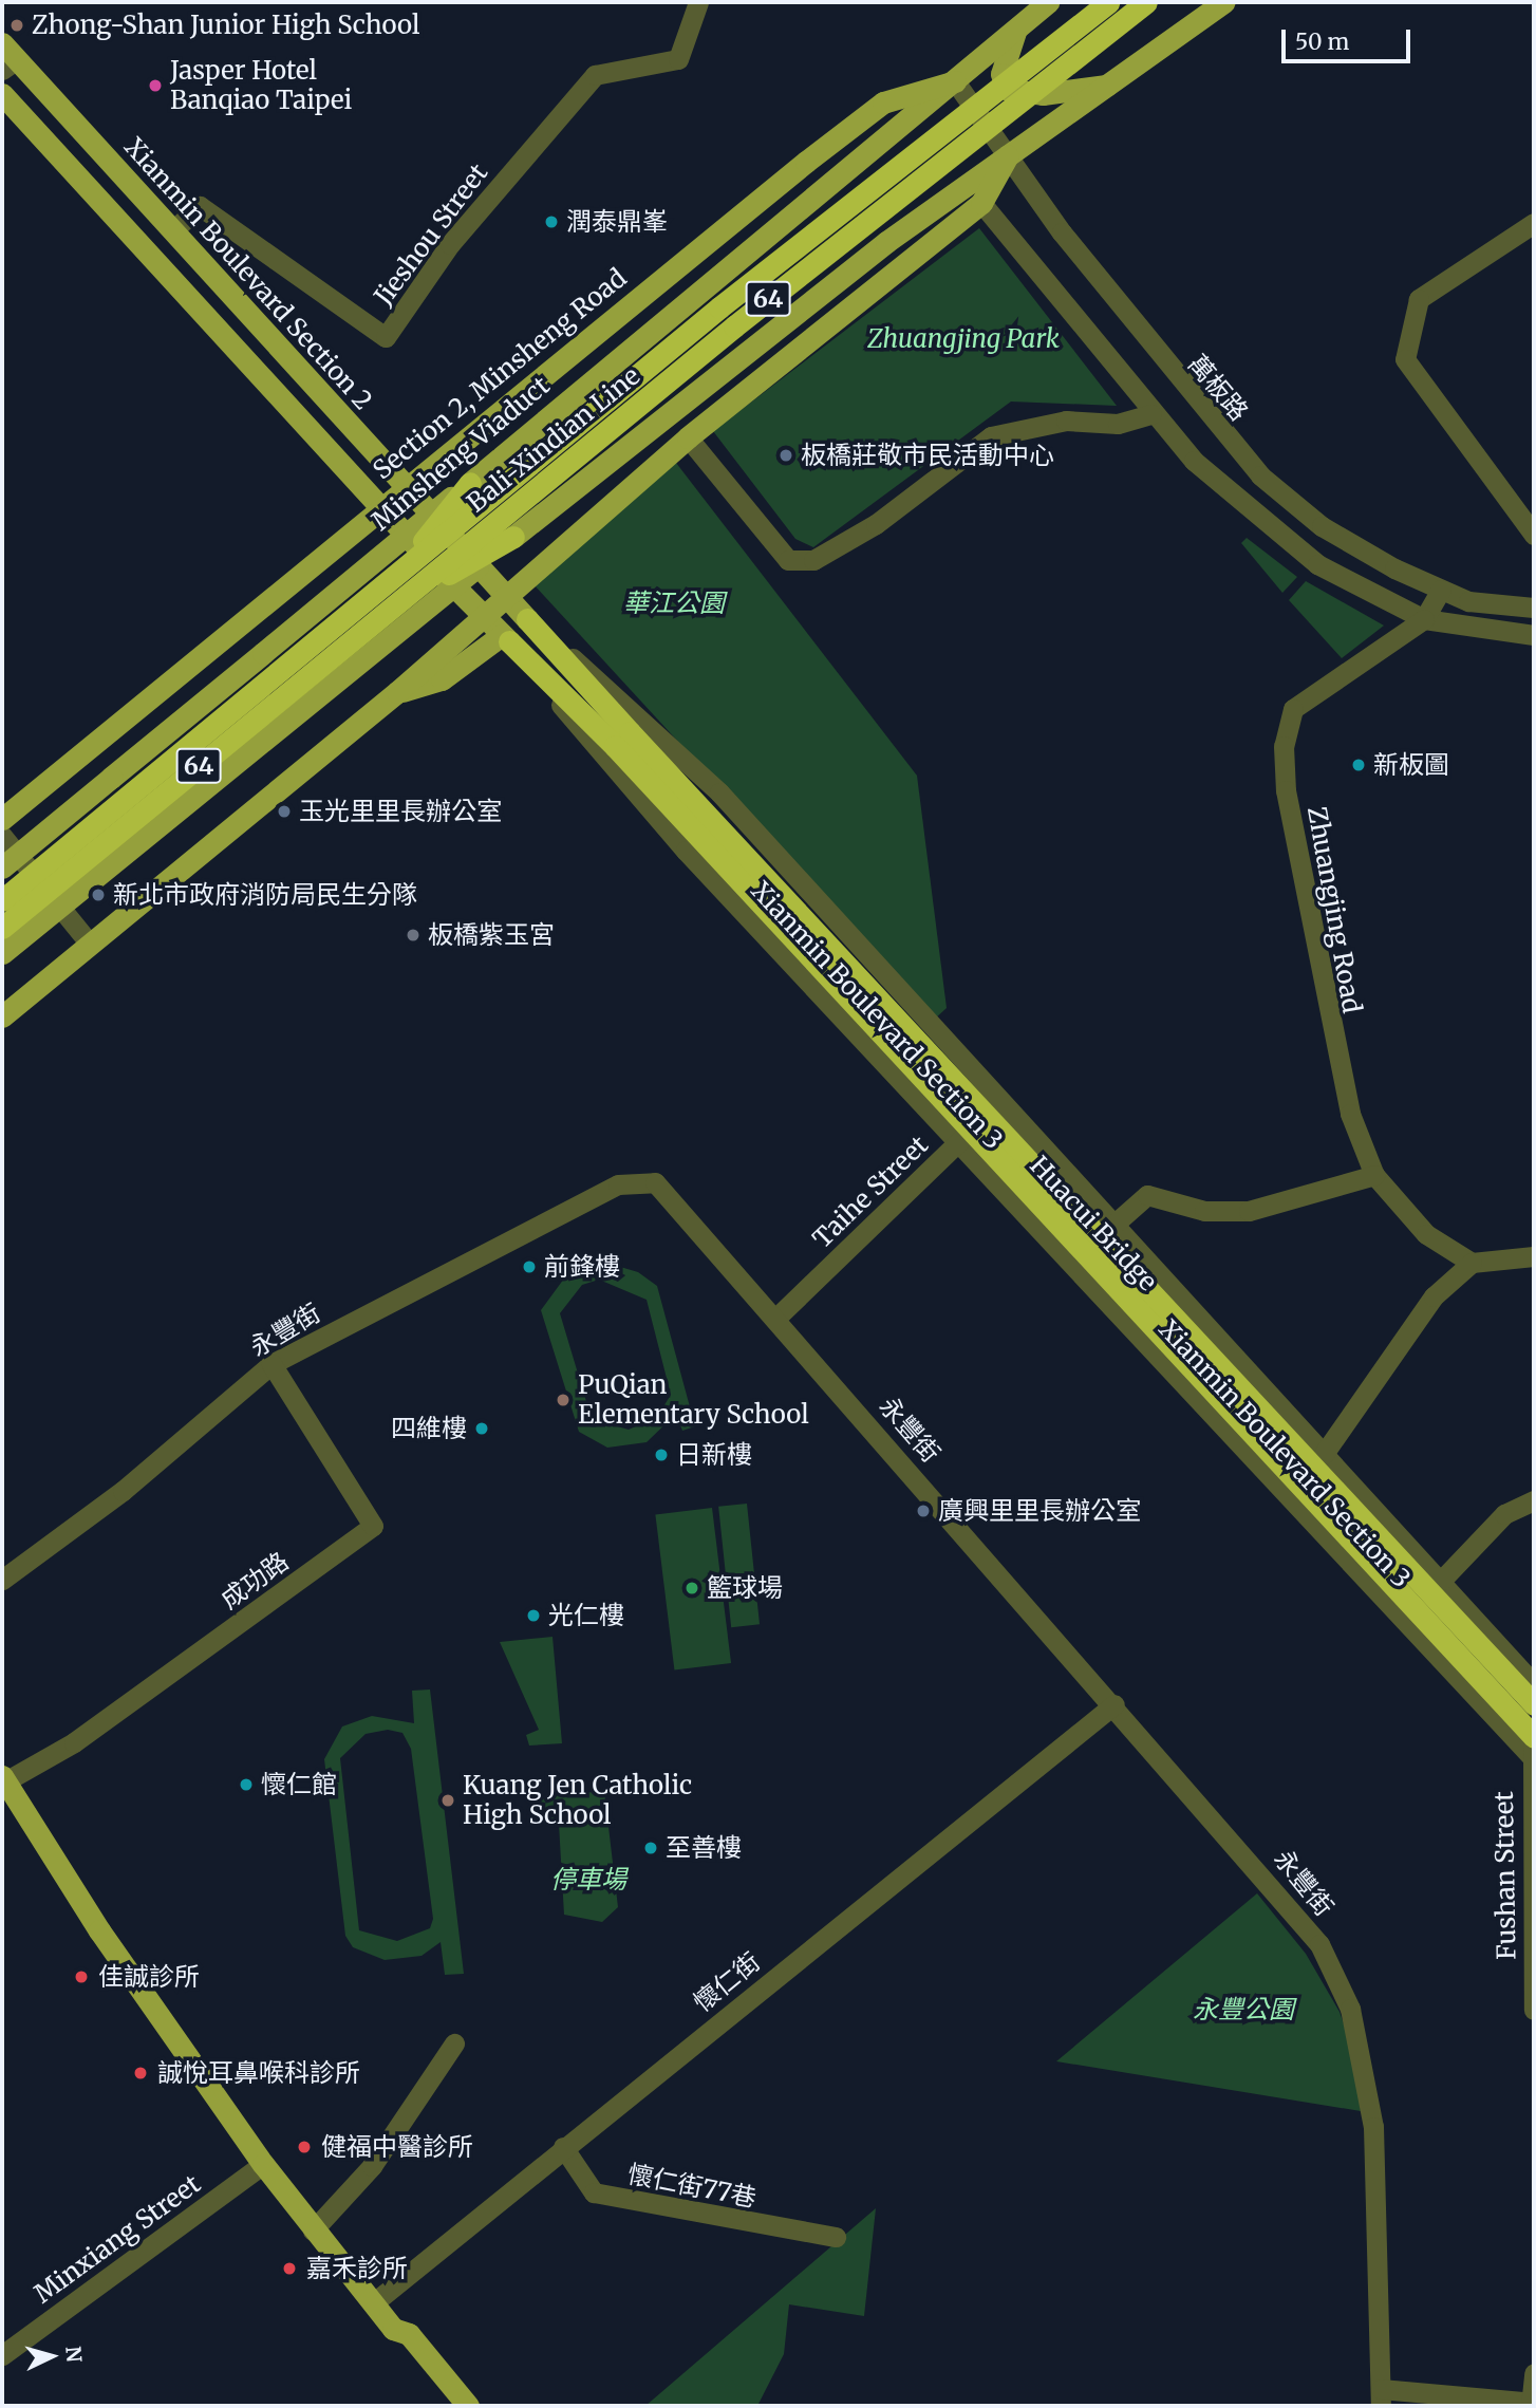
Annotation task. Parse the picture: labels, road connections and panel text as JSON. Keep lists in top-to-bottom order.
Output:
{
  "streets": {
    "highway": ["64", "Bali-Xindian Line", "Huacui Bridge"],
    "main road": [
      "Xianmin Boulevard Section 2",
      "Section 2, Minsheng Road",
      "Minsheng Viaduct",
      "Xianmin Boulevard Section 3"
    ],
    "street": [
      "Jieshou Street",
      "萬板路",
      "Zhuangjing Road",
      "Taihe Street",
      "永豐街",
      "成功路",
      "Fushan Street",
      "懷仁街",
      "懷仁街77巷",
      "Minxiang Street"
    ]
  },
  "crossings": [
    ["Jieshou Street", "Xianmin Boulevard Section 2"],
    ["Xianmin Boulevard Section 2", "Section 2, Minsheng Road"],
    ["Xianmin Boulevard Section 2", "Xianmin Boulevard Section 3"],
    ["Section 2, Minsheng Road", "萬板路"],
    ["Section 2, Minsheng Road", "Minsheng Viaduct"],
    ["Section 2, Minsheng Road", "Xianmin Boulevard Section 3"],
    ["萬板路", "Minsheng Viaduct"],
    ["萬板路", "Zhuangjing Road"],
    ["Xianmin Boulevard Section 3", "Taihe Street"],
    ["Xianmin Boulevard Section 3", "Huacui Bridge"],
    ["Xianmin Boulevard Section 3", "Fushan Street"],
    ["Taihe Street", "永豐街"],
    ["Huacui Bridge", "Fushan Street"],
    ["永豐街", "成功路"],
    ["永豐街", "懷仁街"],
    ["懷仁街", "懷仁街77巷"]
  ],
  "parks": [
    "Zhuangjing Park",
    "華江公園",
    "停車場",
    "永豐公園"
  ],
  "places": [
    "Zhong-Shan Junior High School",
    "Jasper Hotel Banqiao Taipei",
    "潤泰鼎峯",
    "板橋莊敬市民活動中心",
    "新板圖",
    "玉光里里長辦公室",
    "新北市政府消防局民生分隊",
    "板橋紫玉宮",
    "前鋒樓",
    "PuQian Elementary School",
    "四維樓",
    "日新樓",
    "廣興里里長辦公室",
    "籃球場",
    "光仁樓",
    "懷仁館",
    "Kuang Jen Catholic High School",
    "至善樓",
    "佳誠診所",
    "誠悅耳鼻喉科診所",
    "健福中醫診所",
    "嘉禾診所"
  ],
  "scale_bar": "50 m",
  "north": "right"
}
